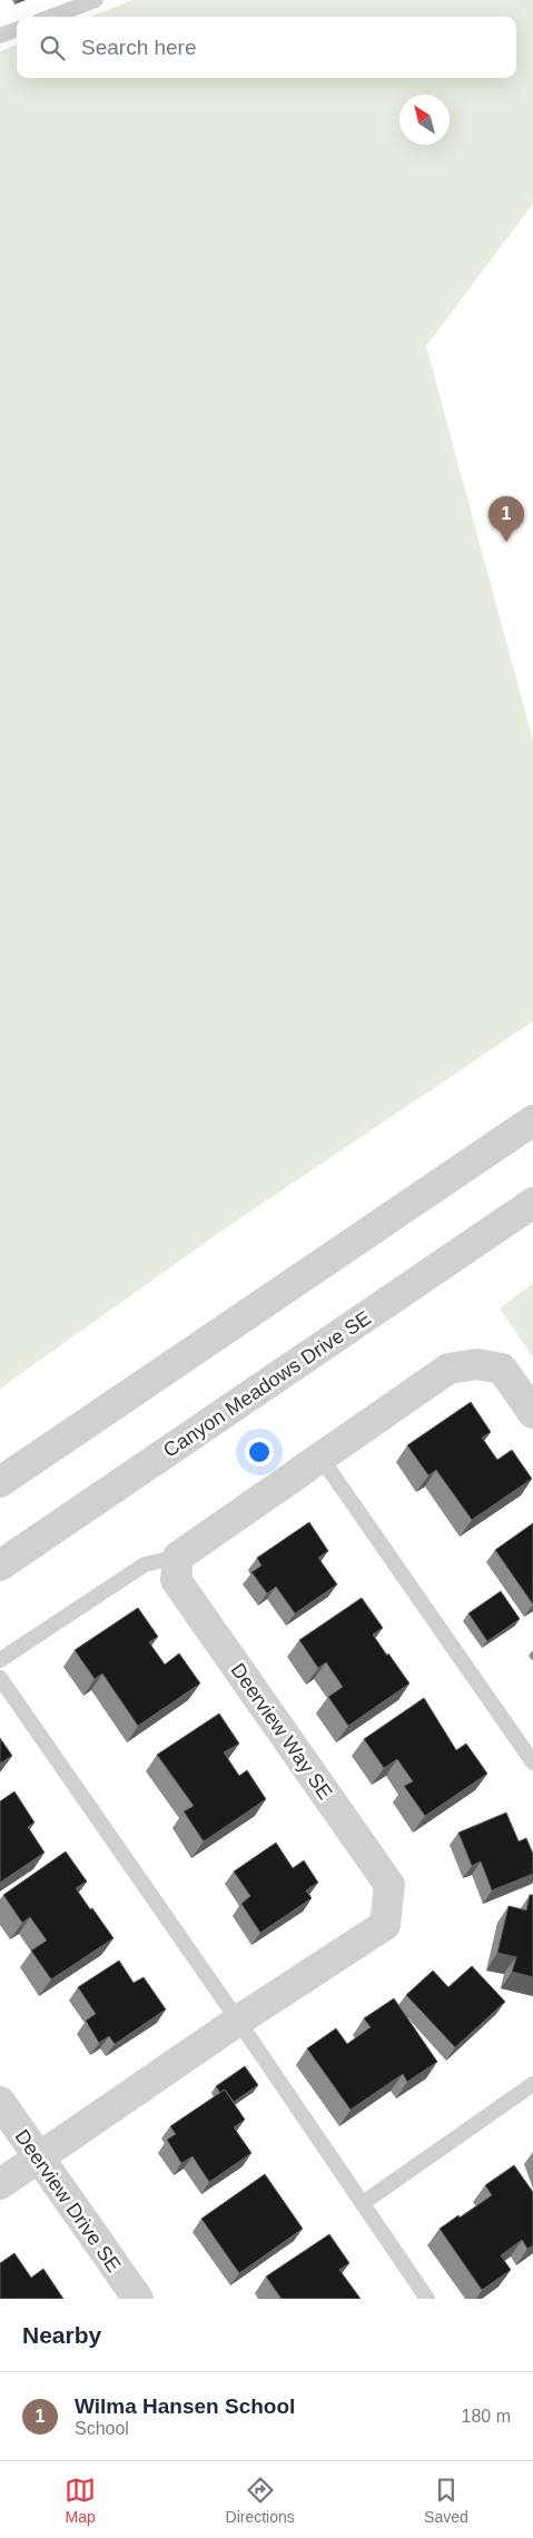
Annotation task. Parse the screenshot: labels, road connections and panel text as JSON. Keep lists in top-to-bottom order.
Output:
{
  "streets": {
    "street": ["Canyon Meadows Drive SE", "Deerview Way SE", "Deerview Drive SE"]
  },
  "crossings": [
    ["Deerview Way SE", "Deerview Drive SE"]
  ],
  "north": "top left",
  "page": {
    "search": "Search here",
    "pins": "1",
    "heading": "Nearby",
    "list": [
      {
        "mark": "1",
        "name": "Wilma Hansen School",
        "note": "School",
        "value": "180 m"
      }
    ],
    "nav": ["Map", "Directions", "Saved"]
  }
}
